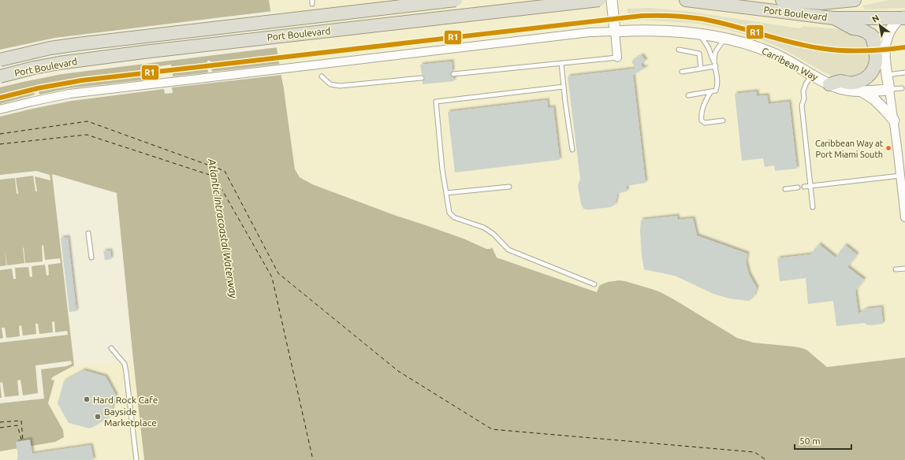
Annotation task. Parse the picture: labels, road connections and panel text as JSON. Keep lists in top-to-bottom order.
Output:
{
  "streets": {
    "main road": ["Port Boulevard"],
    "street": ["Carribean Way"]
  },
  "water": ["Atlantic Intracoastal Waterway"],
  "places": ["Caribbean Way at Port Miami South", "Hard Rock Cafe", "Bayside Marketplace"],
  "lines": ["transit line R1"],
  "scale_bar": "50 m",
  "north": "top left"
}
